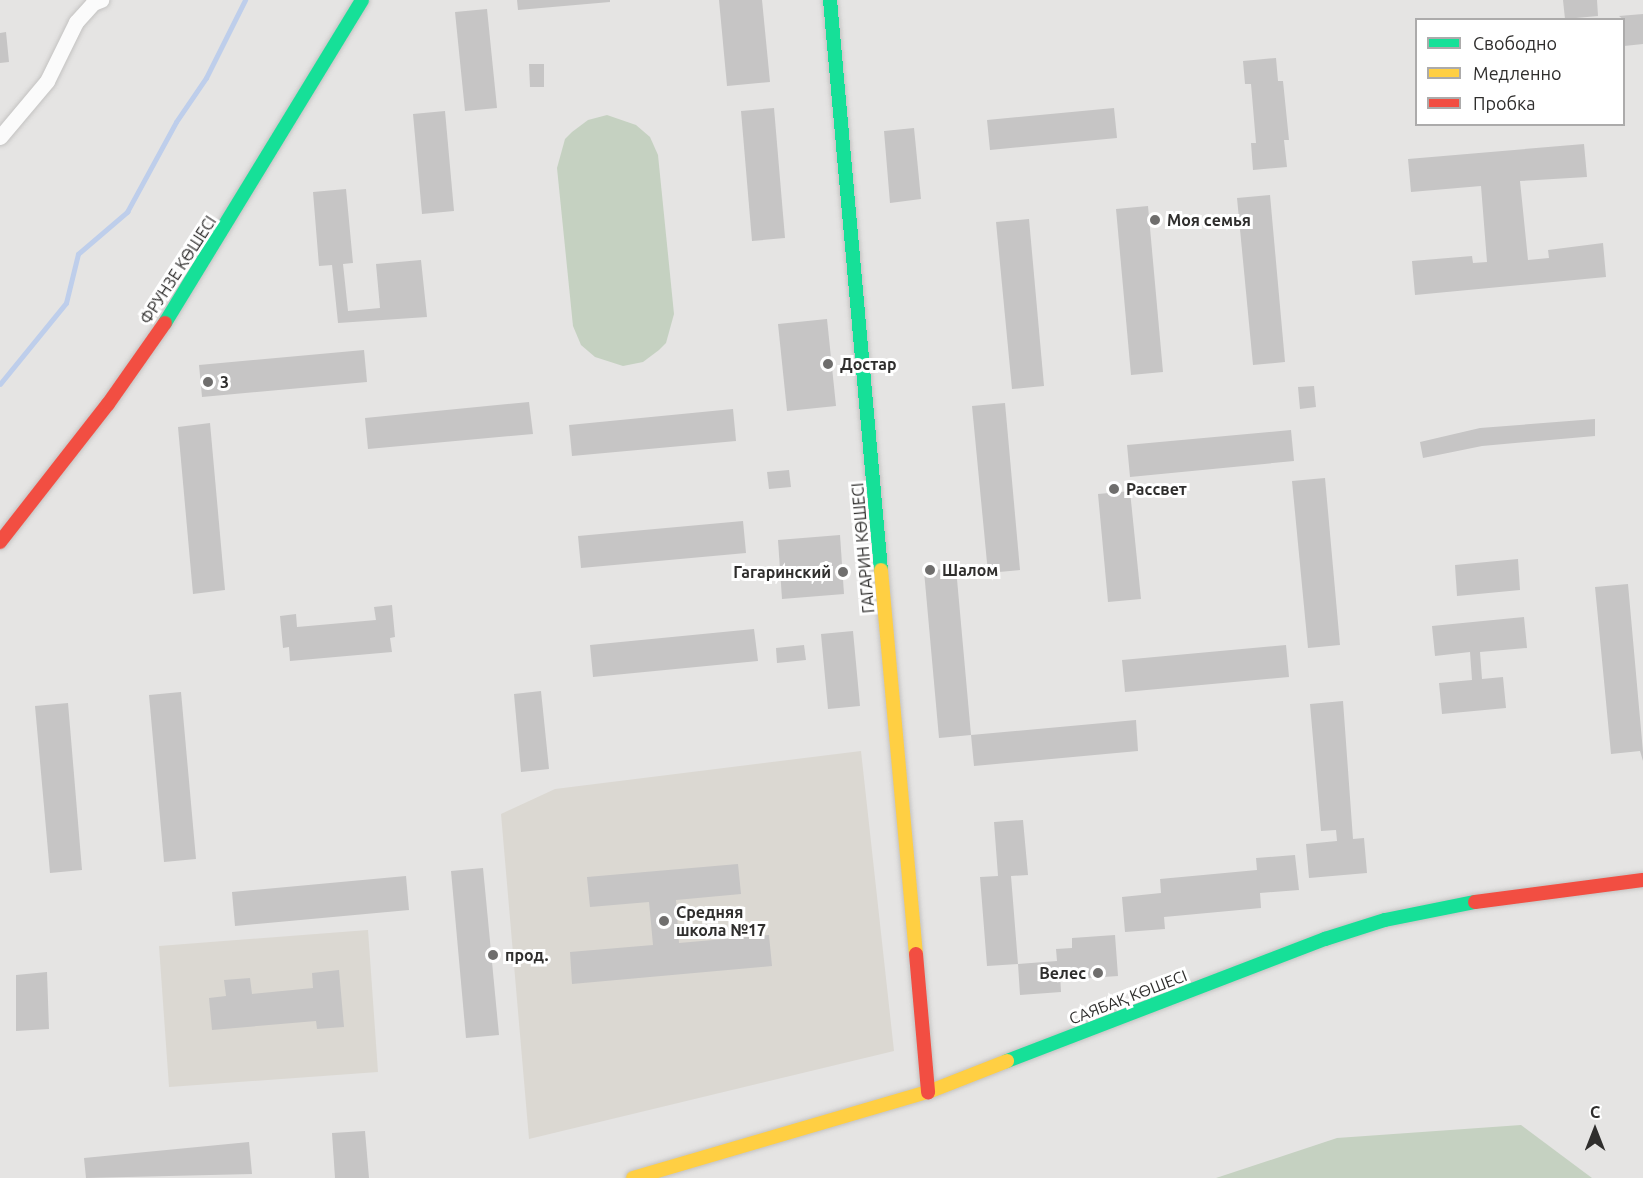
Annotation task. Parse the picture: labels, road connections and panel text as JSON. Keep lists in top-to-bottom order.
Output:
{
  "streets": {
    "street": ["ФРУНЗЕ КӨШЕСІ", "ГАГАРИН КӨШЕСІ", "САЯБАҚ КӨШЕСІ"]
  },
  "crossings": [
    ["ГАГАРИН КӨШЕСІ", "САЯБАҚ КӨШЕСІ"]
  ],
  "places": [
    "Моя семья",
    "Достар",
    "3",
    "Рассвет",
    "Шалом",
    "Гагаринский",
    "Средняя школа №17",
    "прод.",
    "Велес"
  ],
  "legend": ["Свободно", "Медленно", "Пробка"],
  "north": "top"
}
